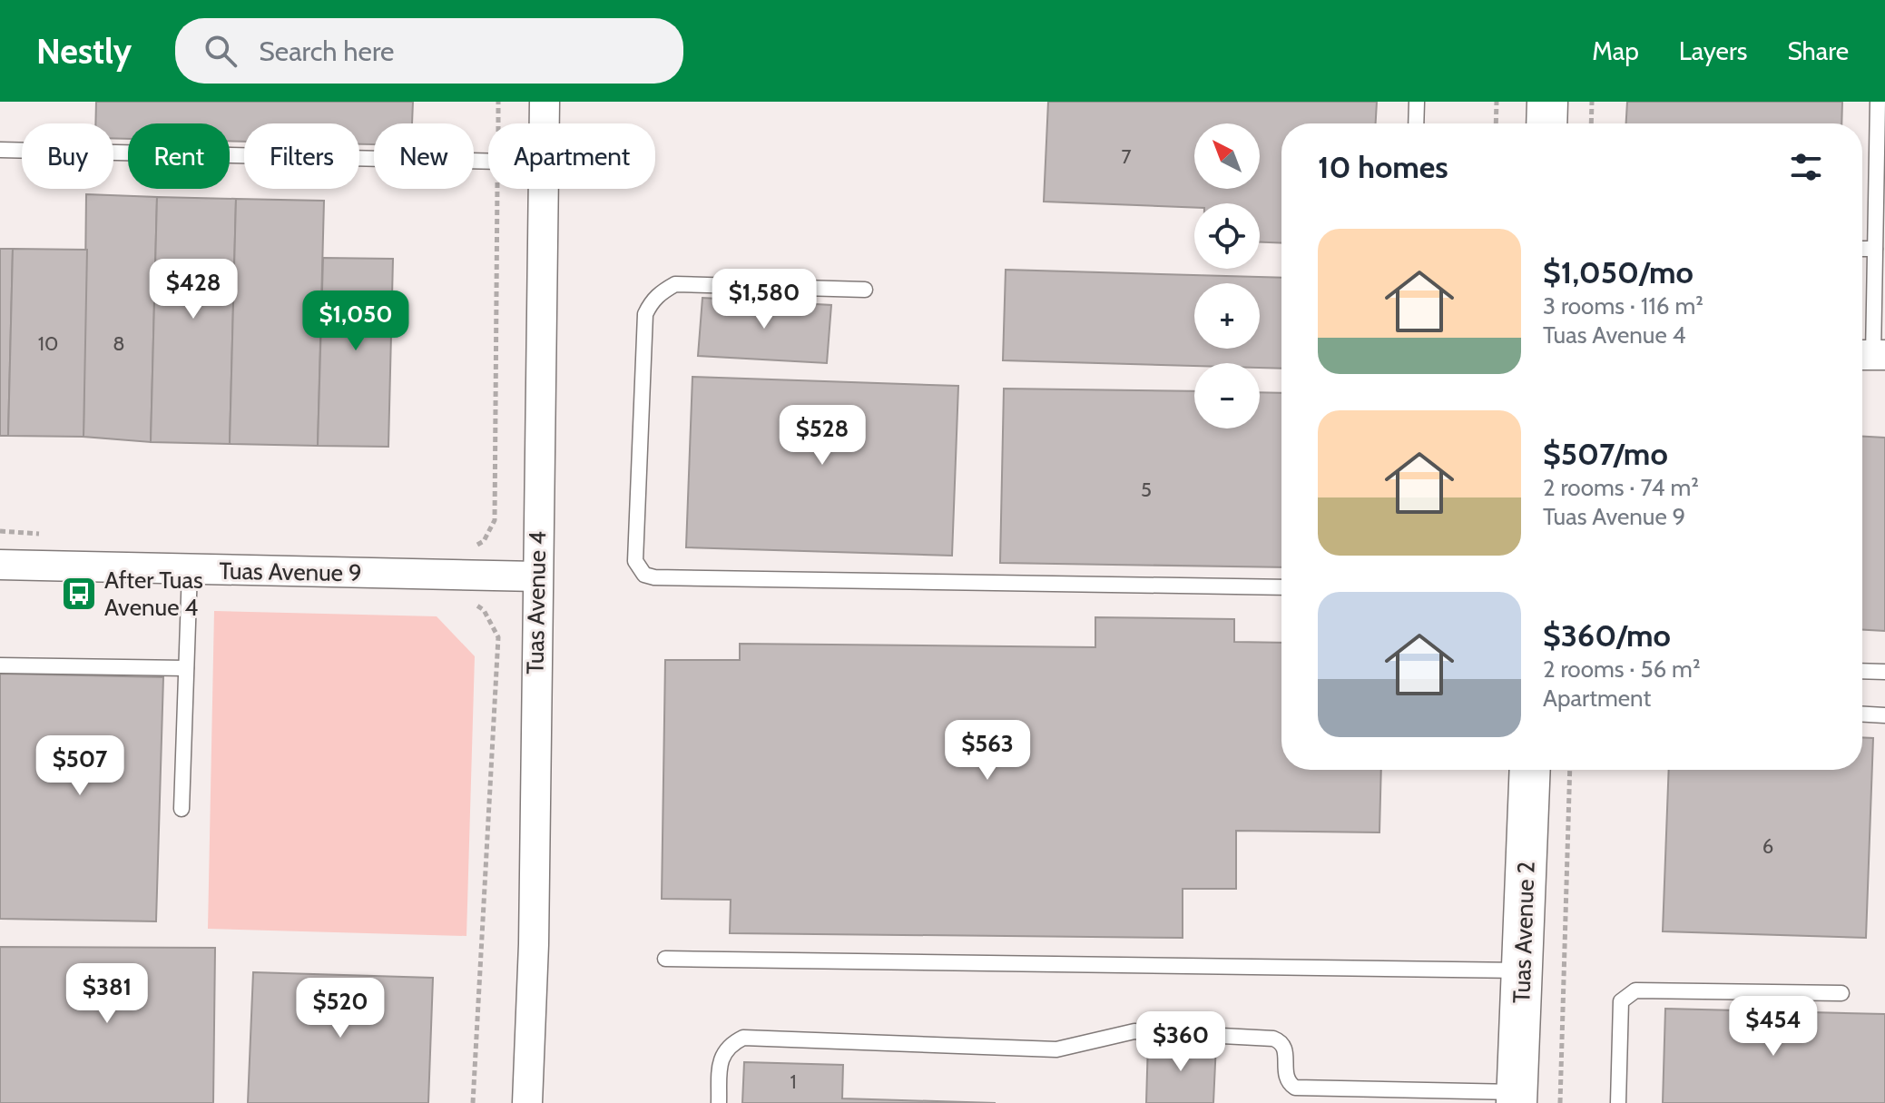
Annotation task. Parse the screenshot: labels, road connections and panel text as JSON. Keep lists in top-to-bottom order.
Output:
{
  "streets": {
    "street": ["Tuas Avenue 9", "Tuas Avenue 4", "Tuas Avenue 2"]
  },
  "crossings": [
    ["Tuas Avenue 9", "Tuas Avenue 4"]
  ],
  "places": {
    "bus stop": ["After Tuas Avenue 4"]
  },
  "house_numbers": [
    "7",
    "10",
    "8",
    "5",
    "6",
    "1"
  ],
  "north": "top left",
  "page": {
    "header": "Nestly",
    "search": "Search here",
    "nav": ["Map", "Layers", "Share"],
    "map_buttons": ["+", "−"],
    "chip": [
      "Buy",
      "Rent",
      "Filters",
      "New",
      "Apartment"
    ],
    "heading": "10 homes",
    "list": [
      {
        "name": "$1,050/mo",
        "note": "3 rooms · 116 m² · Tuas Avenue 4"
      },
      {
        "name": "$507/mo",
        "note": "2 rooms · 74 m² · Tuas Avenue 9"
      },
      {
        "name": "$360/mo",
        "note": "2 rooms · 56 m² · Apartment"
      }
    ],
    "price": [
      "$428",
      "$1,580",
      "$1,050",
      "$528",
      "$563",
      "$507",
      "$381",
      "$520",
      "$454",
      "$360"
    ]
  }
}
